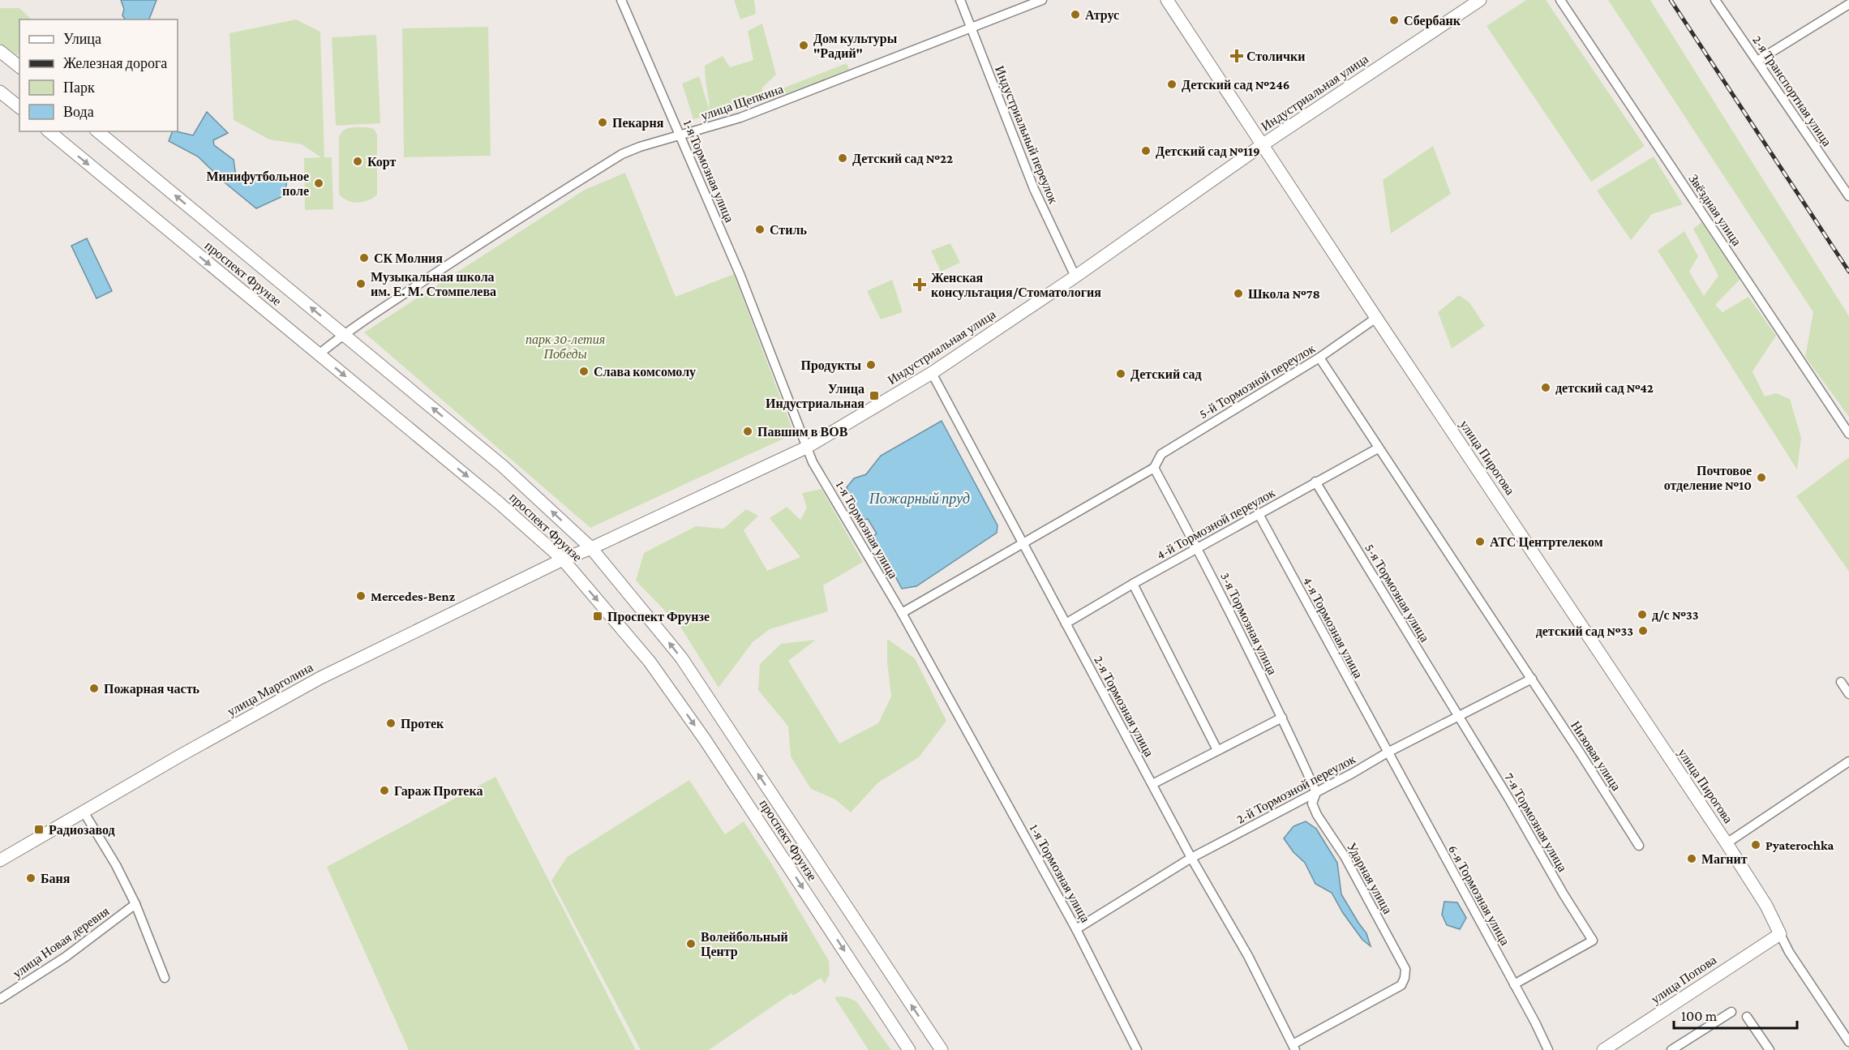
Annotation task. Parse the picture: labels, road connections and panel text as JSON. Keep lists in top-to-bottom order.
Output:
{
  "streets": {
    "street": [
      "2-я Транспортная улица",
      "Индустриальная улица",
      "улица Щепкина",
      "Индустриальный переулок",
      "1-я Тормозная улица",
      "Звёздная улица",
      "проспект Фрунзе",
      "5-й Тормозной переулок",
      "улица Пирогова",
      "4-й Тормозной переулок",
      "5-я Тормозная улица",
      "3-я Тормозная улица",
      "4-я Тормозная улица",
      "улица Марголина",
      "2-я Тормозная улица",
      "Низовая улица",
      "2-й Тормозной переулок",
      "7-я Тормозная улица",
      "Ударная улица",
      "6-я Тормозная улица",
      "улица Новая деревня",
      "улица Попова"
    ]
  },
  "crossings": [
    ["Индустриальная улица", "Индустриальный переулок"],
    ["Индустриальная улица", "1-я Тормозная улица"],
    ["Индустриальная улица", "проспект Фрунзе"],
    ["Индустриальная улица", "улица Пирогова"],
    ["Индустриальная улица", "улица Марголина"],
    ["Индустриальная улица", "2-я Тормозная улица"],
    ["улица Щепкина", "Индустриальный переулок"],
    ["улица Щепкина", "1-я Тормозная улица"],
    ["улица Щепкина", "проспект Фрунзе"],
    ["1-я Тормозная улица", "2-й Тормозной переулок"],
    ["проспект Фрунзе", "улица Марголина"],
    ["5-й Тормозной переулок", "улица Пирогова"],
    ["5-й Тормозной переулок", "3-я Тормозная улица"],
    ["улица Пирогова", "улица Попова"],
    ["4-й Тормозной переулок", "5-я Тормозная улица"],
    ["4-й Тормозной переулок", "3-я Тормозная улица"],
    ["4-й Тормозной переулок", "4-я Тормозная улица"],
    ["4-й Тормозной переулок", "2-я Тормозная улица"],
    ["5-я Тормозная улица", "2-й Тормозной переулок"],
    ["5-я Тормозная улица", "7-я Тормозная улица"],
    ["3-я Тормозная улица", "2-й Тормозной переулок"],
    ["3-я Тормозная улица", "Ударная улица"],
    ["4-я Тормозная улица", "2-й Тормозной переулок"],
    ["4-я Тормозная улица", "6-я Тормозная улица"],
    ["2-я Тормозная улица", "2-й Тормозной переулок"],
    ["2-я Тормозная улица", "Ударная улица"],
    ["Низовая улица", "2-й Тормозной переулок"],
    ["2-й Тормозной переулок", "7-я Тормозная улица"],
    ["2-й Тормозной переулок", "Ударная улица"],
    ["2-й Тормозной переулок", "6-я Тормозная улица"],
    ["7-я Тормозная улица", "6-я Тормозная улица"]
  ],
  "water": ["Пожарный пруд"],
  "parks": ["парк 30-летия Победы"],
  "places": {
    "other": [
      "Атрус",
      "Сбербанк",
      "Дом культуры \"Радий\"",
      "Детский сад №246",
      "Пекарня",
      "Детский сад №119",
      "Детский сад №22",
      "Корт",
      "Минифутбольное поле",
      "Стиль",
      "СК Молния",
      "Музыкальная школа им. Е. М. Стомпелева",
      "Школа №78",
      "Продукты",
      "Слава комсомолу",
      "Детский сад",
      "детский сад №42",
      "Павшим в ВОВ",
      "Почтовое отделение №10",
      "АТС Центртелеком",
      "Mercedes-Benz",
      "д/с №33",
      "детский сад №33",
      "Пожарная часть",
      "Протек",
      "Гараж Протека",
      "Pyaterochka",
      "Магнит",
      "Баня",
      "Волейбольный Центр"
    ],
    "health": ["Столички", "Женская консультация/Стоматология"],
    "transit": ["Улица Индустриальная", "Проспект Фрунзе", "Радиозавод"]
  },
  "legend": [
    "Улица",
    "Железная дорога",
    "Парк",
    "Вода"
  ],
  "scale_bar": "100 m"
}
